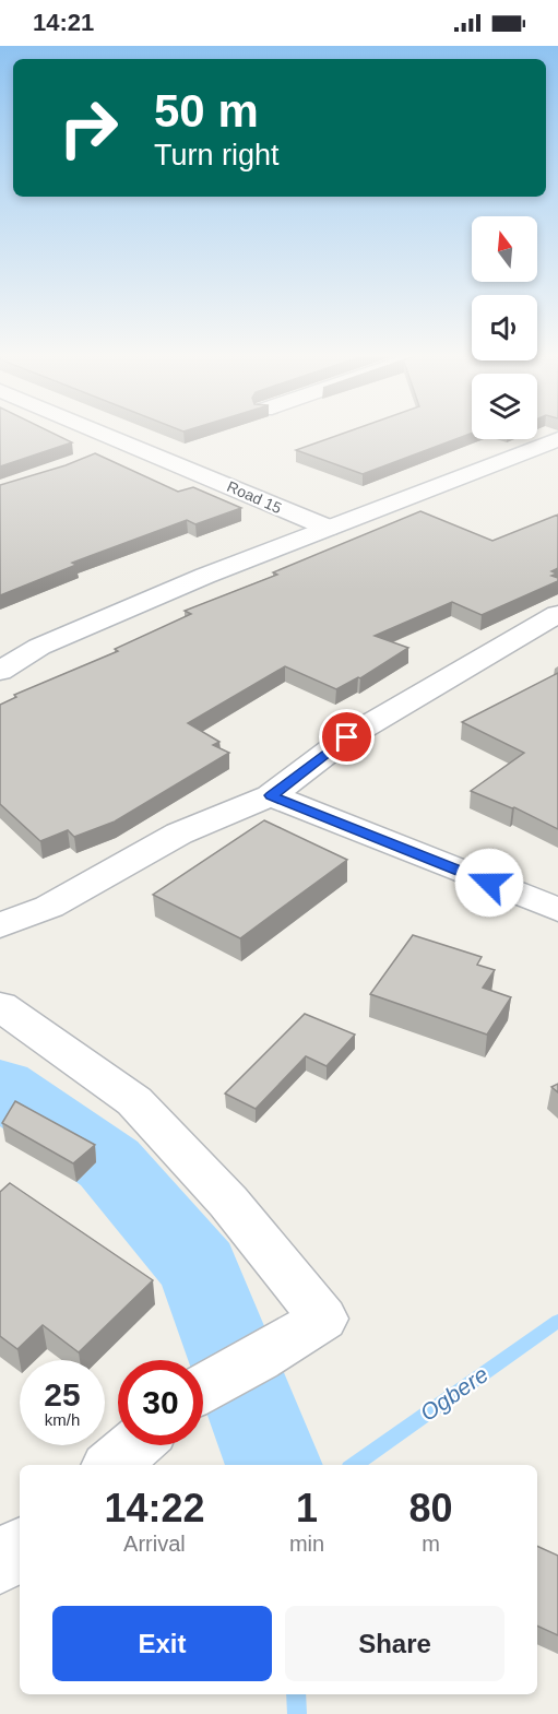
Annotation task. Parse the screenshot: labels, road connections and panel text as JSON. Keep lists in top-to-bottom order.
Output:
{
  "streets": {
    "street": ["Road 15"]
  },
  "water": ["Ogbere"],
  "north": "top",
  "page": {
    "status": "14:21",
    "turn": ["50 m", "Turn right"],
    "speed": "25 km/h",
    "limit": "30",
    "eta": [
      "14:22",
      "Arrival",
      "1",
      "min",
      "80",
      "m"
    ],
    "buttons": ["Exit", "Share"]
  }
}
